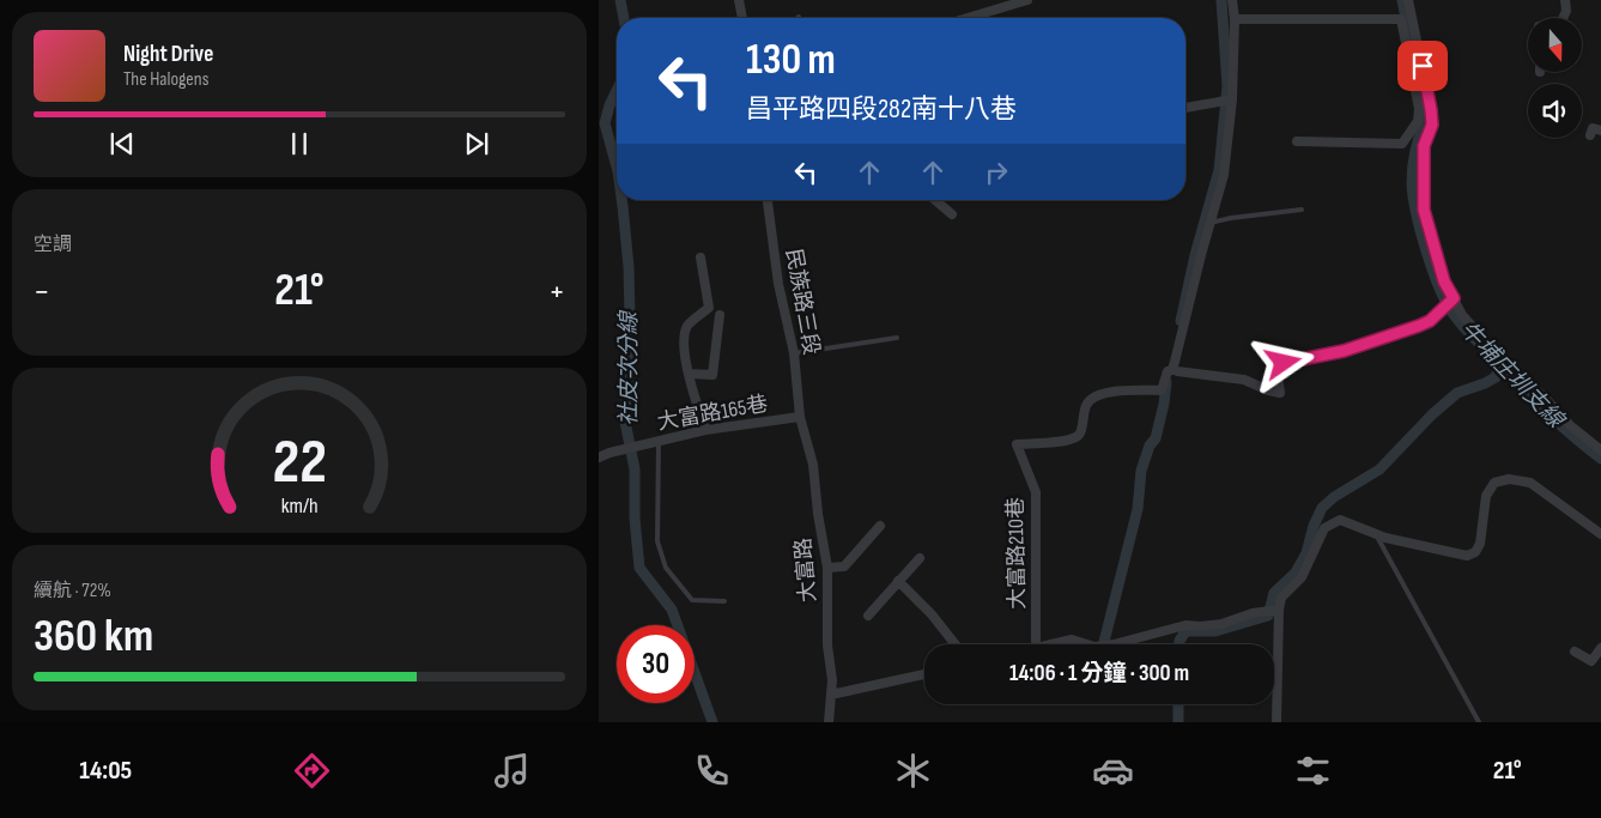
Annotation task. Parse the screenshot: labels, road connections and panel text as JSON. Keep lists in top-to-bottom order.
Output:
{
  "streets": {
    "street": [
      "民族路三段",
      "大富路165巷",
      "大富路210巷",
      "大富路"
    ]
  },
  "crossings": [
    ["民族路三段", "大富路165巷"],
    ["民族路三段", "大富路"],
    ["大富路165巷", "大富路"]
  ],
  "water": ["社皮次分線", "牛埔庄圳支線"],
  "north": "bottom",
  "page": {
    "turn": ["130 m", "昌平路四段282南十八巷"],
    "song": ["Night Drive", "The Halogens"],
    "tile": [
      "空調",
      ["續航 · 72%", "360 km"]
    ],
    "heat": ["−", "21°", "+"],
    "limit": "30",
    "trip": "14:06 · 1 分鐘 · 300 m",
    "tabs": ["14:05", "21°"],
    "gauge": ["22", "km/h"]
  }
}
